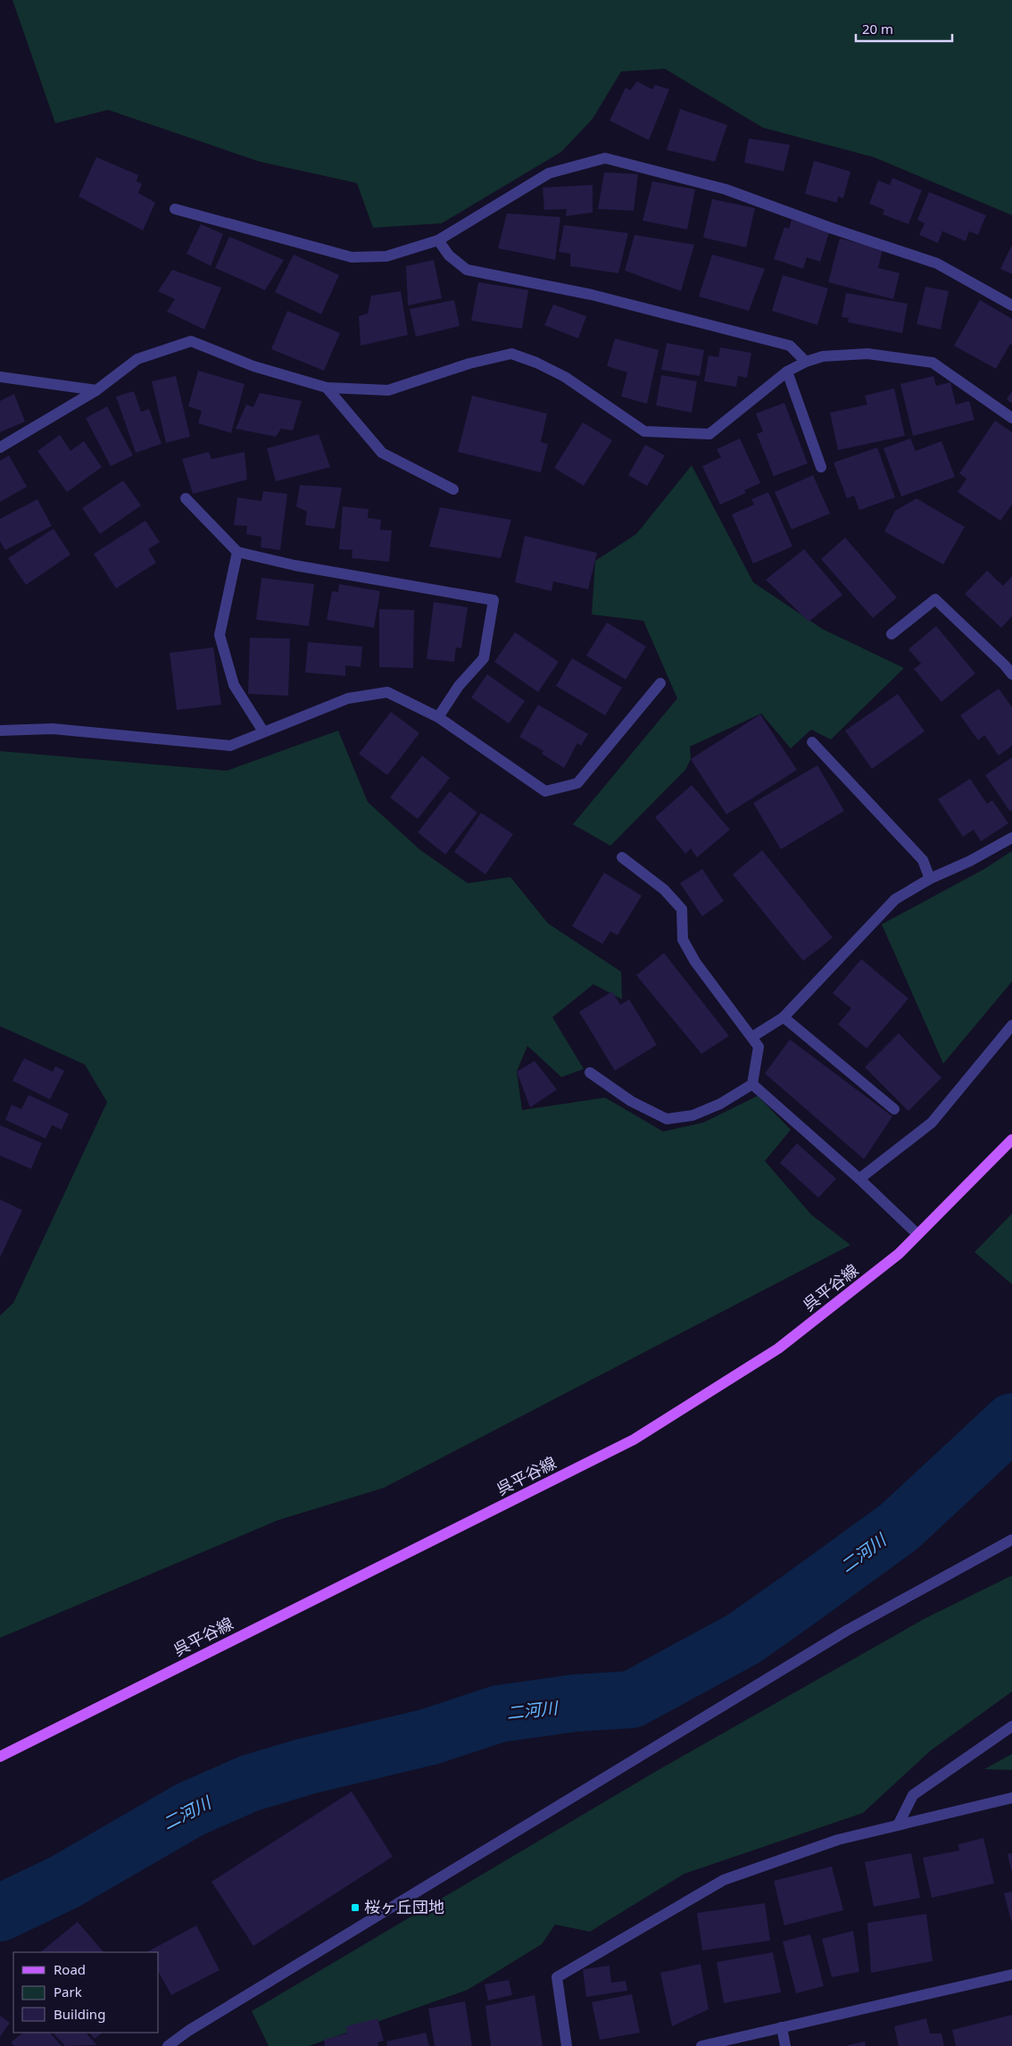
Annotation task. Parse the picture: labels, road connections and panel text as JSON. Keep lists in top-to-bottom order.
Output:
{
  "streets": {
    "main road": ["呉平谷線"]
  },
  "water": ["二河川"],
  "places": {
    "transit": ["桜ヶ丘団地"]
  },
  "legend": ["Road", "Park", "Building"],
  "scale_bar": "20 m"
}
